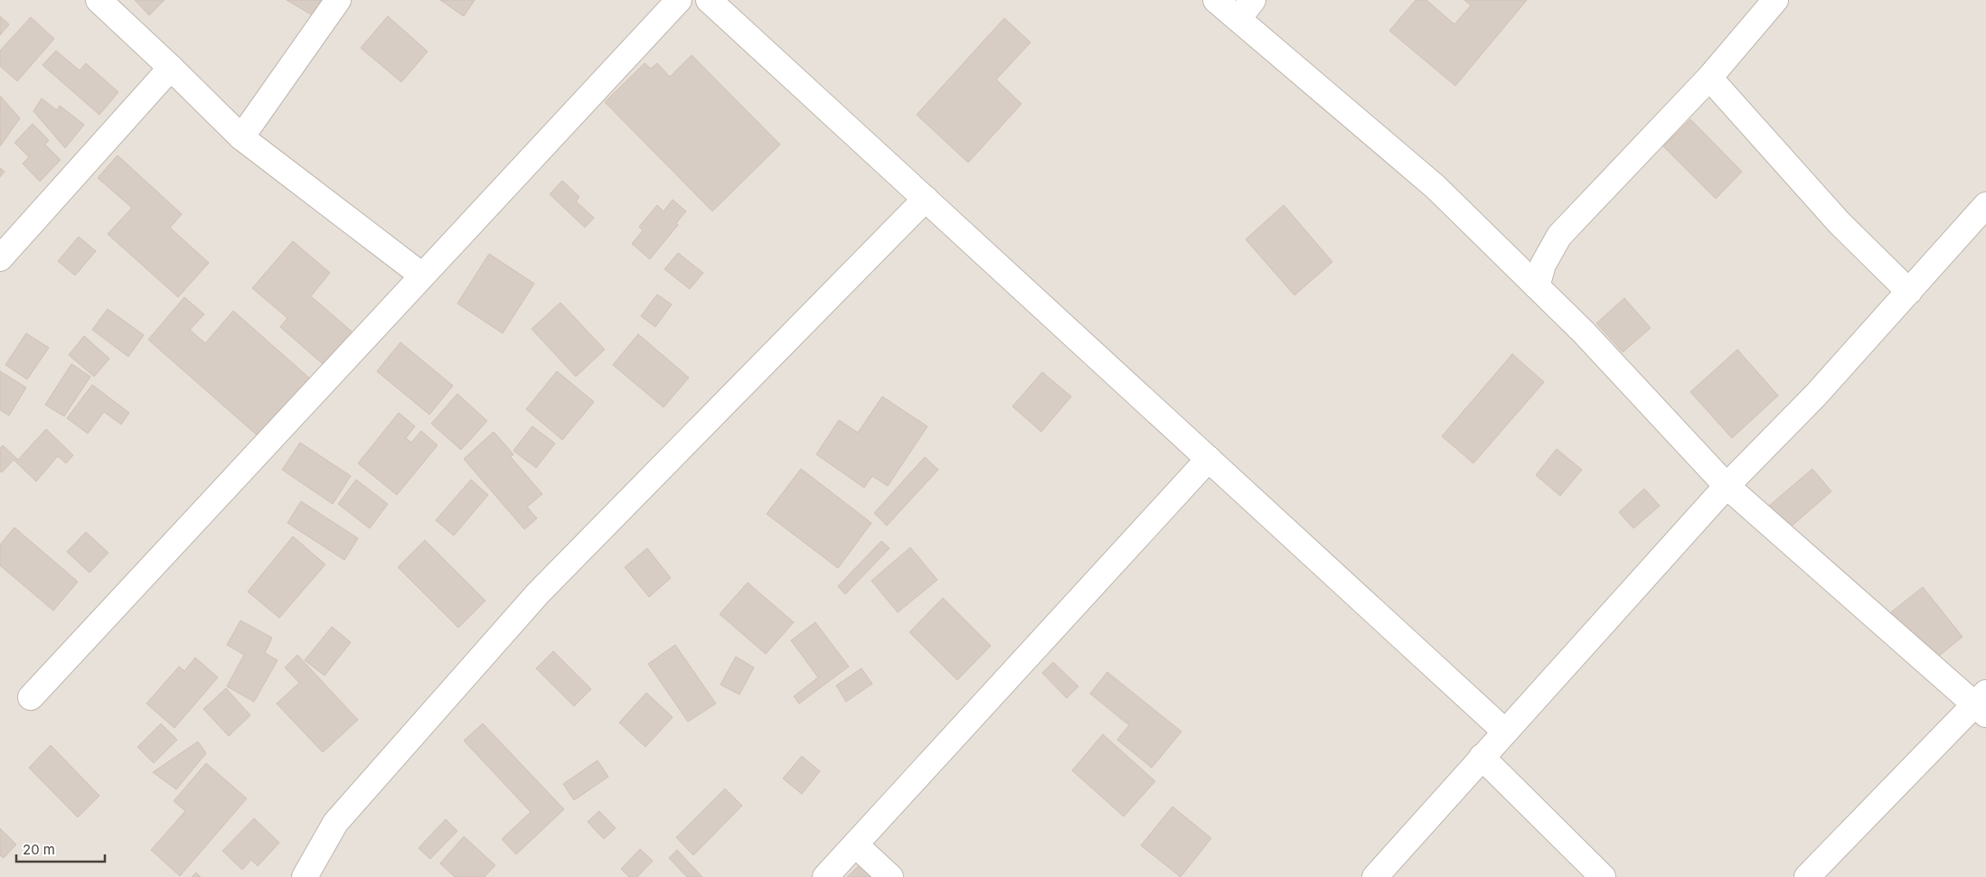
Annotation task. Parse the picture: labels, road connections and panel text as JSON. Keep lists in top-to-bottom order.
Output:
{
  "scale_bar": "20 m"
}
